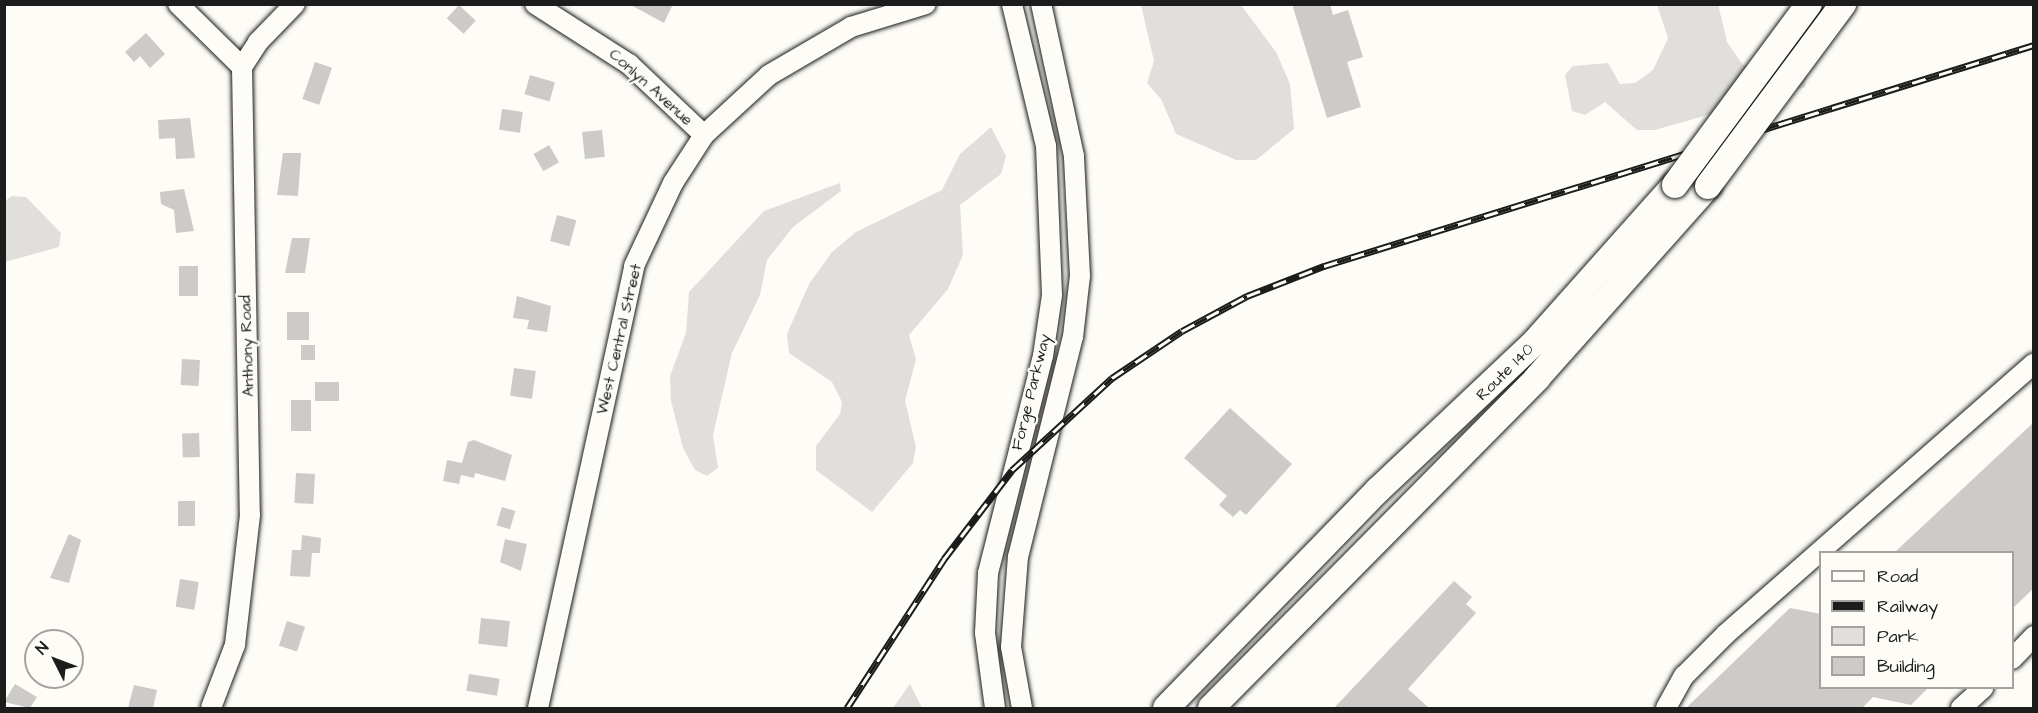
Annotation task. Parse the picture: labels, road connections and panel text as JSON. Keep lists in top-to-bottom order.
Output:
{
  "streets": {
    "main road": ["Route 140"],
    "street": [
      "Conlyn Avenue",
      "West Central Street",
      "Anthony Road",
      "Forge Parkway"
    ]
  },
  "crossings": [
    ["Conlyn Avenue", "West Central Street"]
  ],
  "legend": [
    "Road",
    "Railway",
    "Park",
    "Building"
  ],
  "north": "top left"
}
